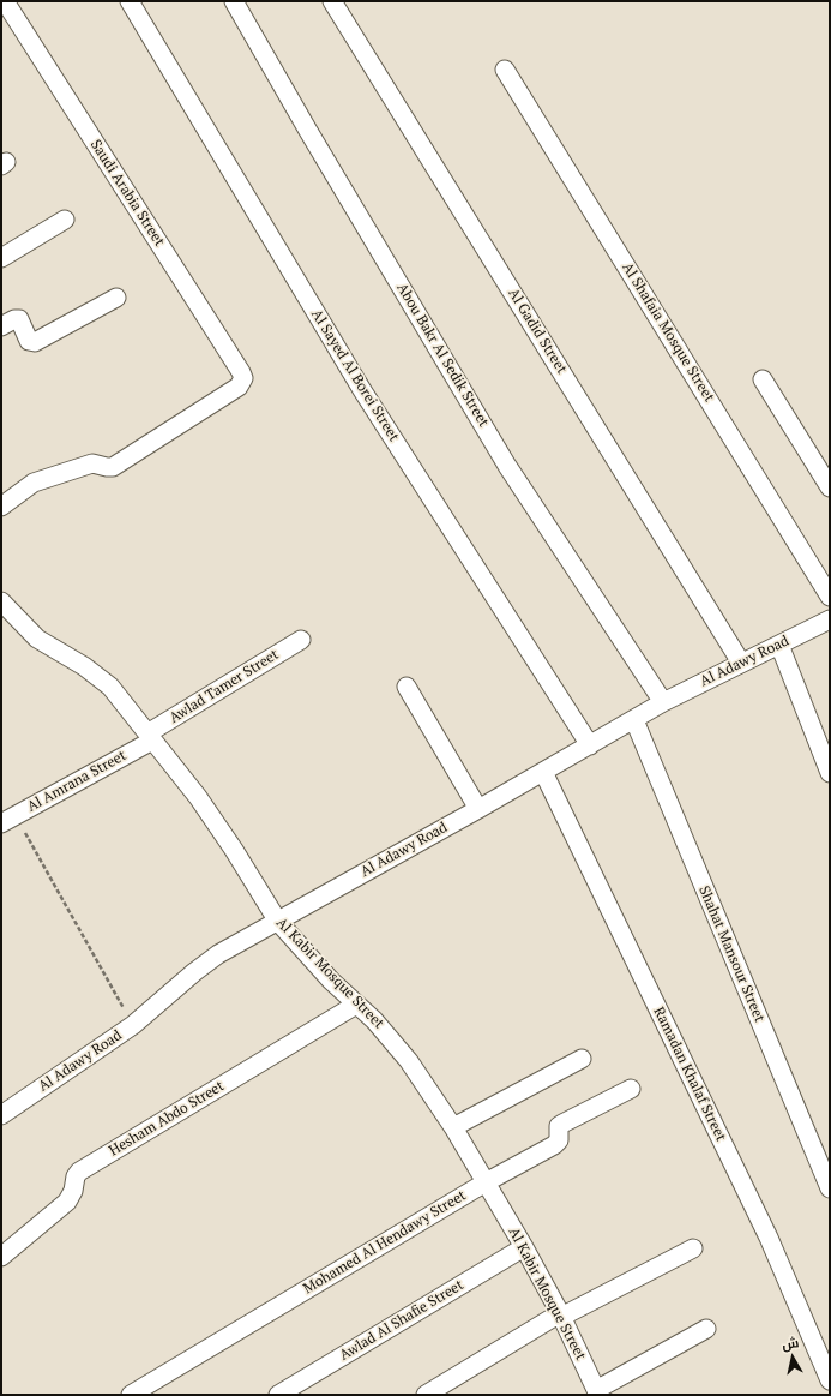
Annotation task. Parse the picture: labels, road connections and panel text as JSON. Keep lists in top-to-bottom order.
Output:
{
  "streets": {
    "street": [
      "Saudi Arabia Street",
      "Al Gadid Street",
      "Al Shafaia Mosque Street",
      "Abou Bakr Al Sedik Street",
      "Al Sayed Al Borei Street",
      "Al Adawy Road",
      "Awlad Tamer Street",
      "Al Amrana Street",
      "Shahat Mansour Street",
      "Al Kabir Mosque Street",
      "Ramadan Khalaf Street",
      "Hesham Abdo Street",
      "Mohamed Al Hendawy Street",
      "Awlad Al Shafie Street"
    ]
  },
  "crossings": [
    ["Al Gadid Street", "Al Adawy Road"],
    ["Abou Bakr Al Sedik Street", "Al Adawy Road"],
    ["Al Sayed Al Borei Street", "Al Adawy Road"],
    ["Al Adawy Road", "Shahat Mansour Street"],
    ["Al Adawy Road", "Al Kabir Mosque Street"],
    ["Al Adawy Road", "Ramadan Khalaf Street"],
    ["Awlad Tamer Street", "Al Amrana Street"],
    ["Awlad Tamer Street", "Al Kabir Mosque Street"],
    ["Al Amrana Street", "Al Kabir Mosque Street"],
    ["Al Kabir Mosque Street", "Hesham Abdo Street"],
    ["Al Kabir Mosque Street", "Mohamed Al Hendawy Street"],
    ["Al Kabir Mosque Street", "Awlad Al Shafie Street"]
  ],
  "north": "top"
}
